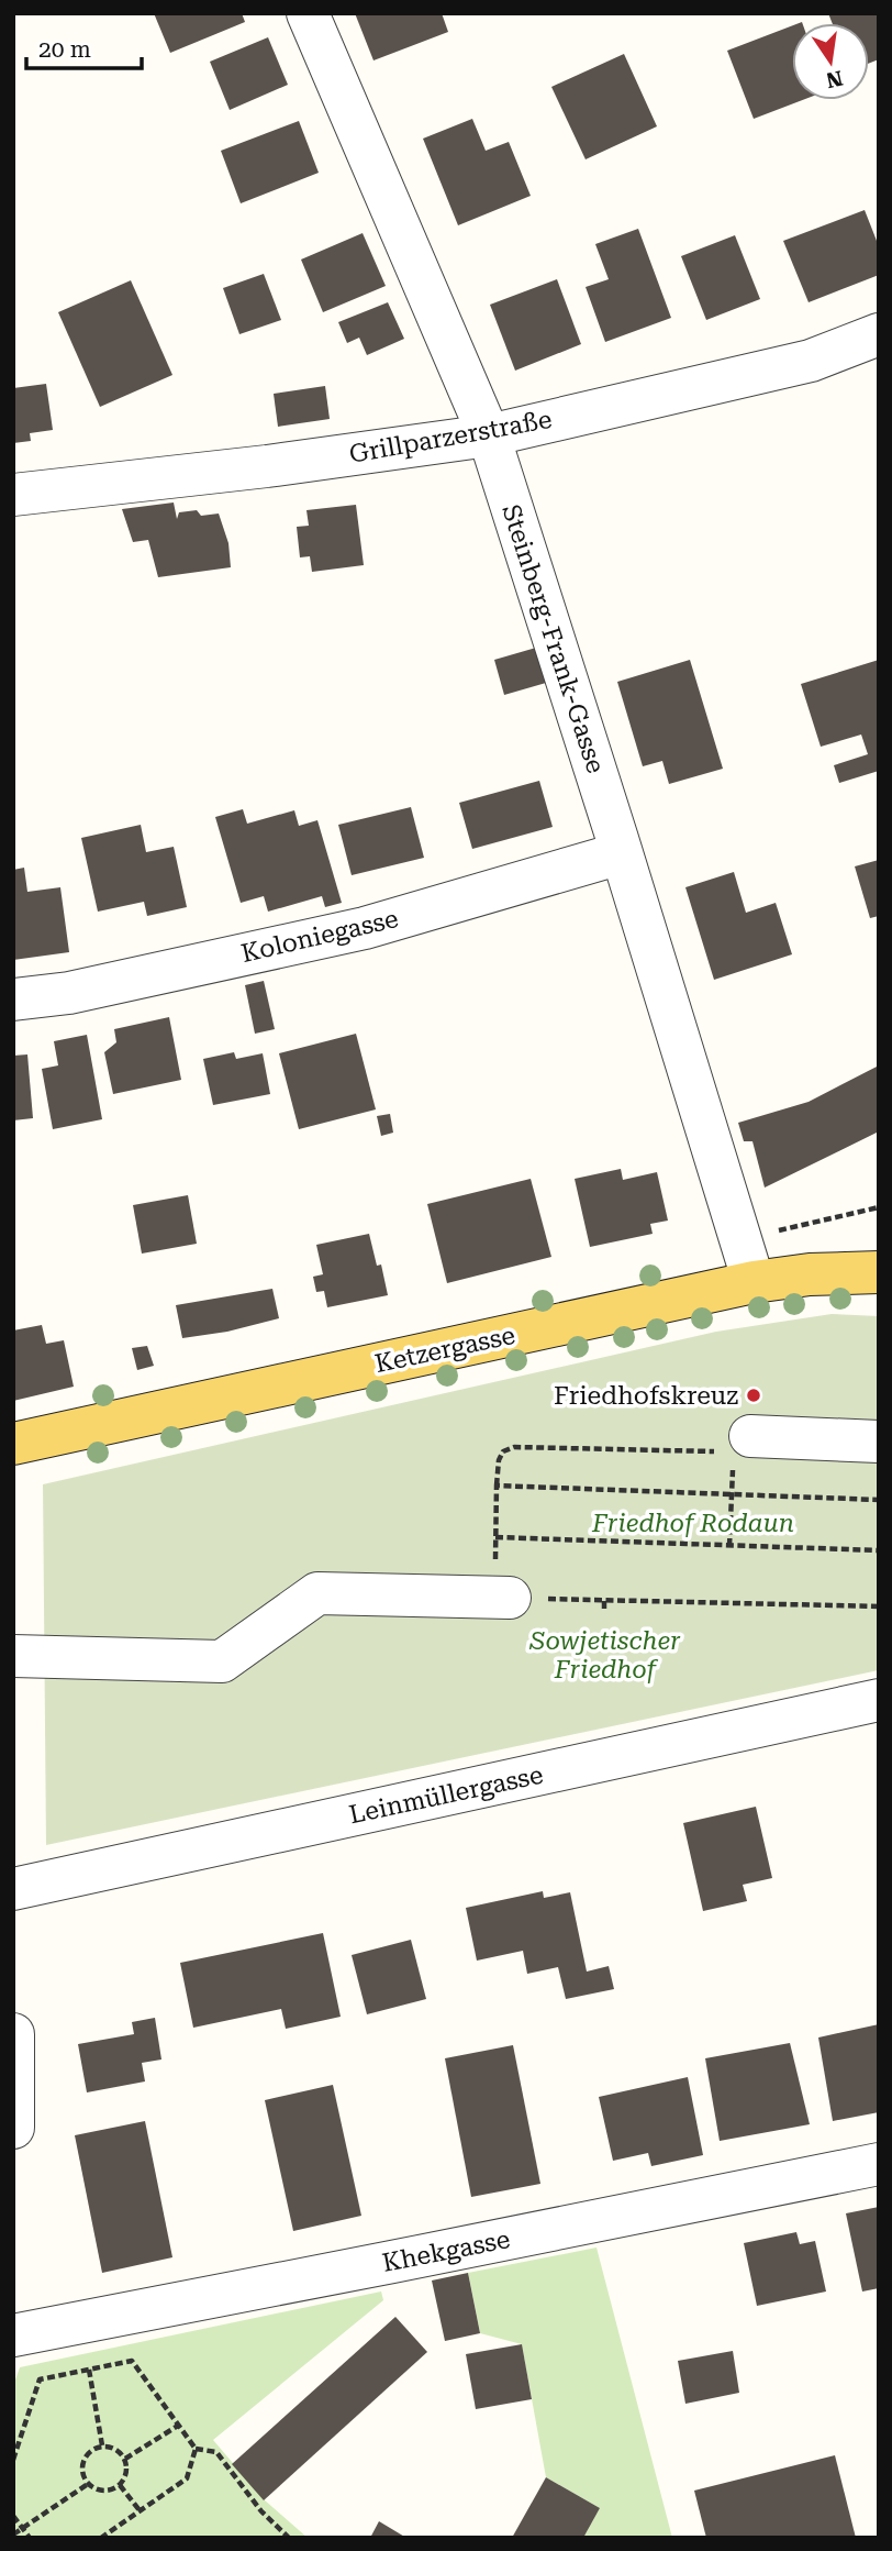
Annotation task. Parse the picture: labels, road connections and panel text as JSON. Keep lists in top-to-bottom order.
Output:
{
  "streets": {
    "main road": ["Ketzergasse"],
    "street": [
      "Grillparzerstraße",
      "Steinberg-Frank-Gasse",
      "Koloniegasse",
      "Leinmüllergasse",
      "Khekgasse"
    ]
  },
  "crossings": [
    ["Grillparzerstraße", "Steinberg-Frank-Gasse"],
    ["Steinberg-Frank-Gasse", "Koloniegasse"],
    ["Steinberg-Frank-Gasse", "Ketzergasse"]
  ],
  "parks": ["Friedhof Rodaun", "Sowjetischer Friedhof"],
  "places": ["Friedhofskreuz"],
  "scale_bar": "20 m",
  "north": "bottom"
}
